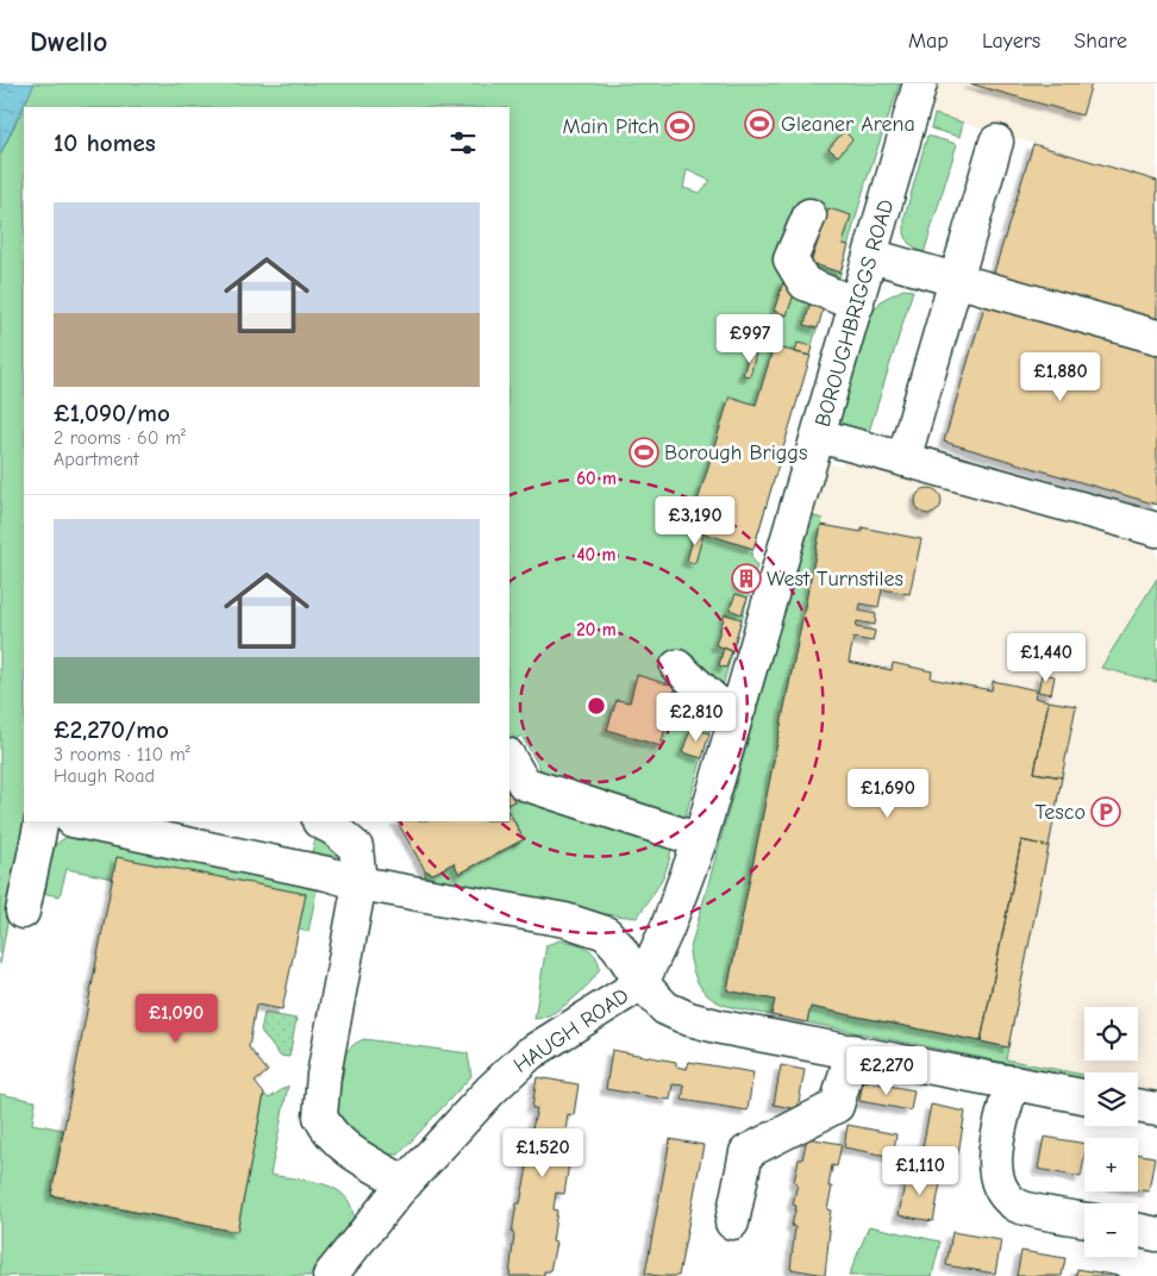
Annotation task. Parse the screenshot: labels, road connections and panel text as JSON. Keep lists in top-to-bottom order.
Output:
{
  "streets": {
    "street": ["BOROUGHBRIGGS ROAD", "HAUGH ROAD"]
  },
  "crossings": [
    ["BOROUGHBRIGGS ROAD", "HAUGH ROAD"]
  ],
  "places": {
    "sports": ["Gleaner Arena", "Main Pitch", "Borough Briggs"],
    "building": ["West Turnstiles"],
    "parking": ["Tesco"]
  },
  "page": {
    "header": "Dwello",
    "nav": ["Map", "Layers", "Share"],
    "heading": "10 homes",
    "list": [
      {
        "name": "£1,090/mo",
        "note": "2 rooms · 60 m² · Apartment"
      },
      {
        "name": "£2,270/mo",
        "note": "3 rooms · 110 m² · Haugh Road"
      }
    ],
    "price": [
      "£997",
      "£1,880",
      "£3,190",
      "£1,440",
      "£2,810",
      "£1,690",
      "£1,090",
      "£2,270",
      "£1,520",
      "£1,110"
    ],
    "map_buttons": ["+", "−"]
  },
  "rings": ["60 m", "40 m", "20 m"]
}
